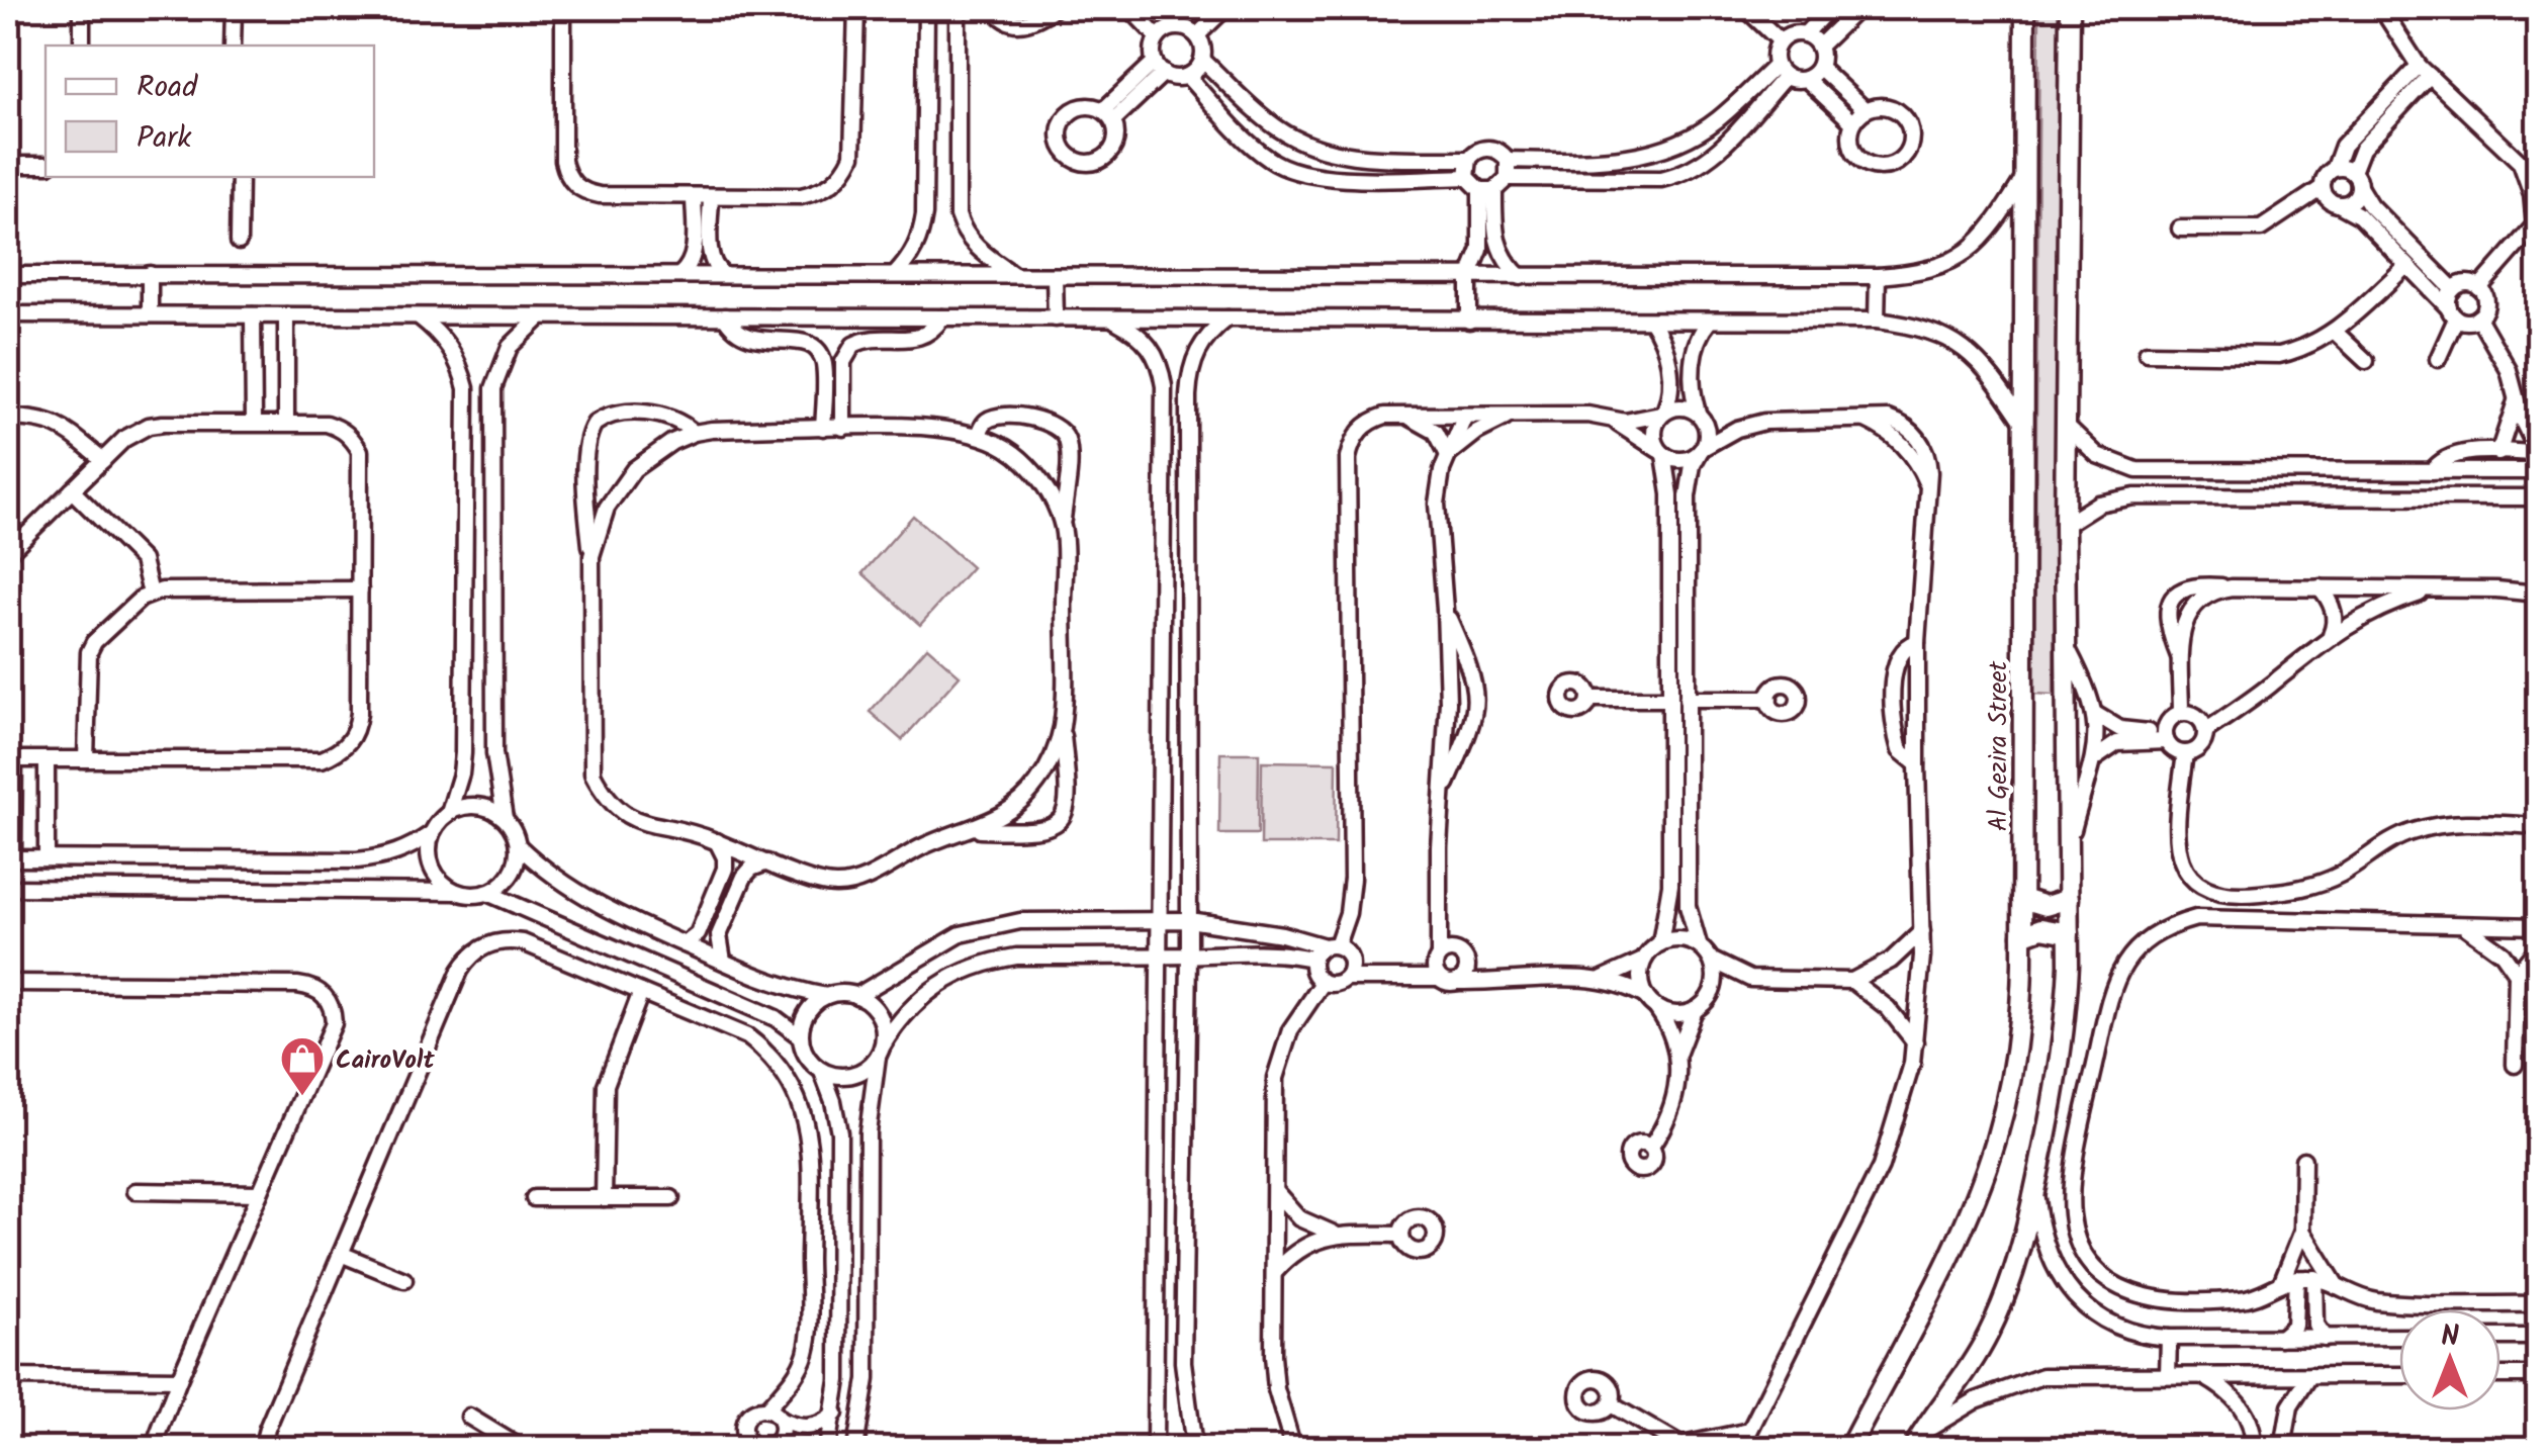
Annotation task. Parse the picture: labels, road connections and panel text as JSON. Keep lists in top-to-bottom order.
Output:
{
  "streets": {
    "main road": ["Al Gezira Street"]
  },
  "places": {
    "shop": ["CairoVolt"]
  },
  "legend": ["Road", "Park"],
  "north": "top"
}
